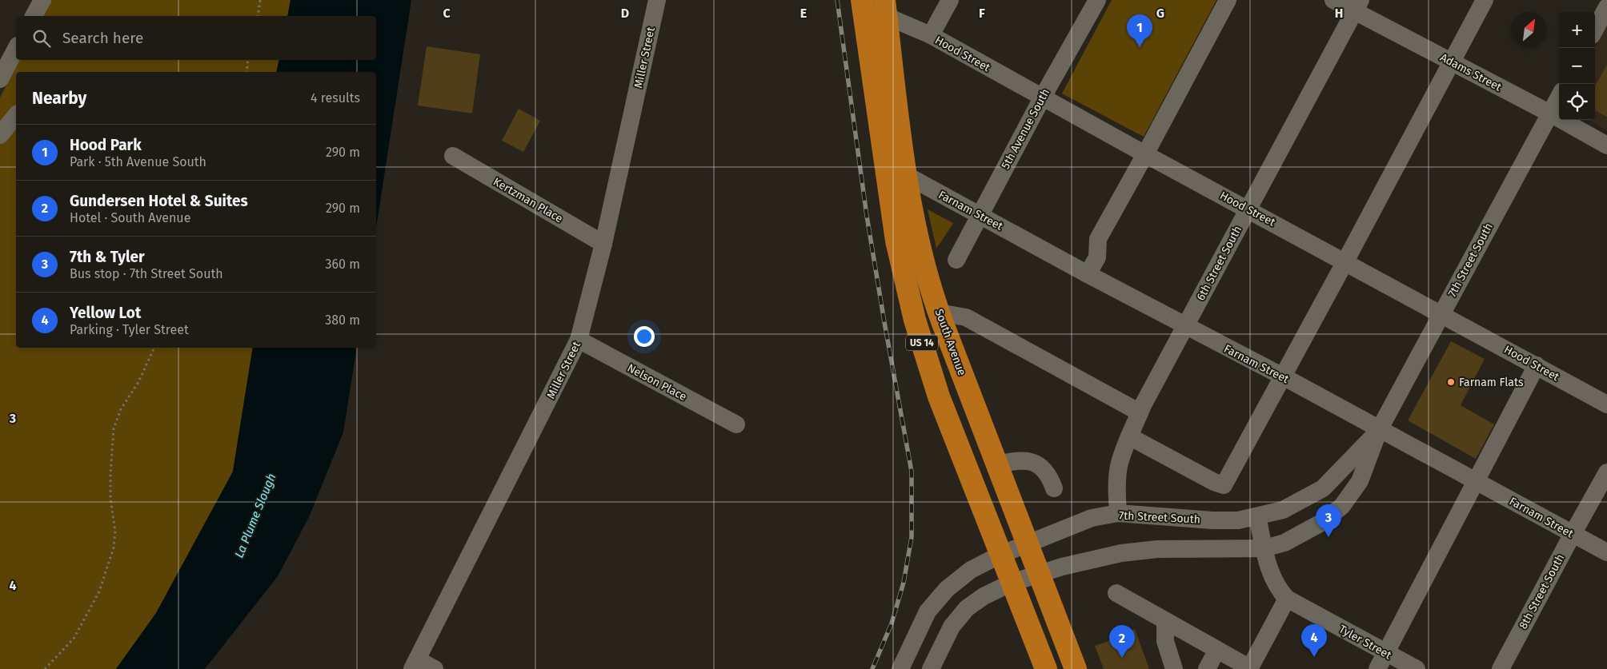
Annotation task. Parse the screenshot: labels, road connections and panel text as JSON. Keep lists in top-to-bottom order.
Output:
{
  "streets": {
    "highway": ["South Avenue", "US 14"],
    "street": [
      "Hood Street",
      "Miller Street",
      "Adams Street",
      "5th Avenue South",
      "Kertzman Place",
      "Farnam Street",
      "7th Street South",
      "6th Street South",
      "Nelson Place",
      "8th Street South",
      "Tyler Street"
    ]
  },
  "crossings": [
    ["Hood Street", "5th Avenue South"],
    ["Hood Street", "7th Street South"],
    ["Hood Street", "6th Street South"],
    ["Hood Street", "South Avenue"],
    ["Miller Street", "Kertzman Place"],
    ["Miller Street", "Nelson Place"],
    ["Adams Street", "7th Street South"],
    ["Adams Street", "6th Street South"],
    ["5th Avenue South", "Farnam Street"],
    ["Farnam Street", "7th Street South"],
    ["Farnam Street", "6th Street South"],
    ["Farnam Street", "South Avenue"],
    ["Farnam Street", "8th Street South"],
    ["7th Street South", "6th Street South"],
    ["7th Street South", "South Avenue"],
    ["7th Street South", "US 14"],
    ["7th Street South", "Tyler Street"]
  ],
  "water": ["La Plume Slough"],
  "places": ["Farnam Flats"],
  "north": "top right",
  "page": {
    "map_buttons": ["+", "−"],
    "pins": [
      "1",
      "3",
      "4",
      "2"
    ],
    "search": "Search here",
    "heading": ["Nearby", "4 results"],
    "list": [
      {
        "mark": "1",
        "name": "Hood Park",
        "note": "Park · 5th Avenue South",
        "value": "290 m"
      },
      {
        "mark": "2",
        "name": "Gundersen Hotel & Suites",
        "note": "Hotel · South Avenue",
        "value": "290 m"
      },
      {
        "mark": "3",
        "name": "7th & Tyler",
        "note": "Bus stop · 7th Street South",
        "value": "360 m"
      },
      {
        "mark": "4",
        "name": "Yellow Lot",
        "note": "Parking · Tyler Street",
        "value": "380 m"
      }
    ]
  },
  "grid": {
    "columns": [
      "C",
      "D",
      "E",
      "F",
      "G",
      "H"
    ],
    "rows": ["3", "4"]
  }
}
